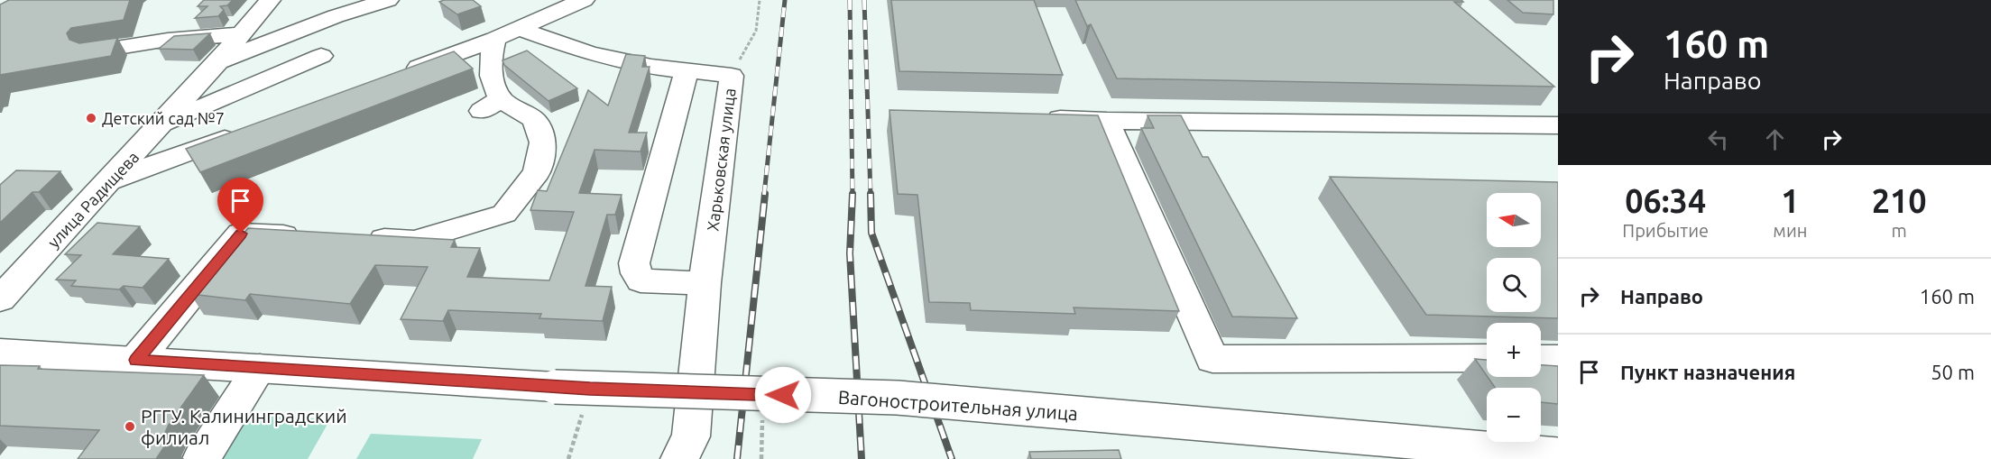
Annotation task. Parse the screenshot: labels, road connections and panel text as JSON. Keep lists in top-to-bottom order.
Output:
{
  "streets": {
    "street": ["Харьковская улица", "улица Радищева", "Вагоностроительная улица"]
  },
  "places": ["Детский сад №7", "РГГУ. Калининградский филиал"],
  "north": "left",
  "page": {
    "turn": ["160 m", "Направо"],
    "eta": [
      "06:34",
      "Прибытие",
      "1",
      "мин",
      "210",
      "m"
    ],
    "map_buttons": ["+", "−"],
    "list": [
      {
        "name": "Направо",
        "value": "160 m"
      },
      {
        "name": "Пункт назначения",
        "value": "50 m"
      }
    ]
  }
}
